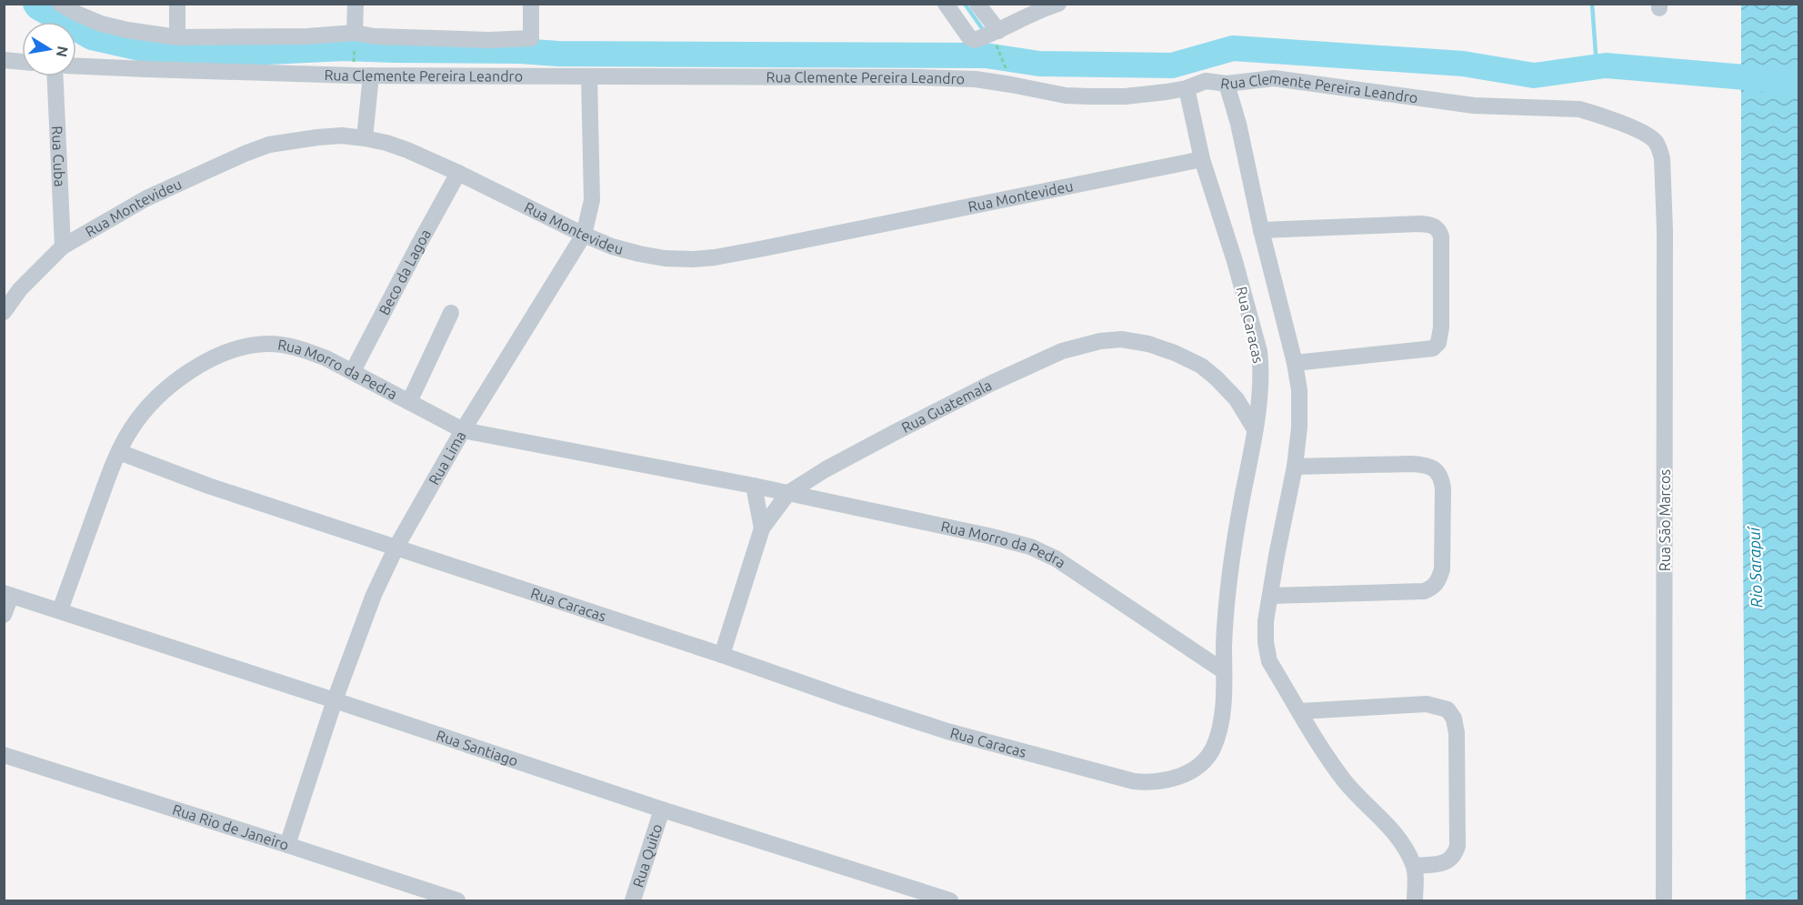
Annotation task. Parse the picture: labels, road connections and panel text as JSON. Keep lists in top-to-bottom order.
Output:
{
  "streets": {
    "street": [
      "Rua Clemente Pereira Leandro",
      "Rua Cuba",
      "Rua Montevideu",
      "Beco da Lagoa",
      "Rua Caracas",
      "Rua Morro da Pedra",
      "Rua Guatemala",
      "Rua Lima",
      "Rua Sāo Marcos",
      "Rua Santiago",
      "Rua Rio de Janeiro",
      "Rua Quito"
    ]
  },
  "crossings": [
    ["Rua Clemente Pereira Leandro", "Rua Caracas"],
    ["Rua Clemente Pereira Leandro", "Rua Lima"],
    ["Rua Clemente Pereira Leandro", "Rua Sāo Marcos"],
    ["Rua Cuba", "Rua Montevideu"],
    ["Rua Montevideu", "Beco da Lagoa"],
    ["Rua Montevideu", "Rua Caracas"],
    ["Rua Montevideu", "Rua Lima"],
    ["Beco da Lagoa", "Rua Morro da Pedra"],
    ["Rua Caracas", "Rua Morro da Pedra"],
    ["Rua Caracas", "Rua Guatemala"],
    ["Rua Caracas", "Rua Lima"],
    ["Rua Morro da Pedra", "Rua Guatemala"],
    ["Rua Morro da Pedra", "Rua Lima"],
    ["Rua Morro da Pedra", "Rua Santiago"],
    ["Rua Lima", "Rua Santiago"],
    ["Rua Lima", "Rua Rio de Janeiro"],
    ["Rua Santiago", "Rua Quito"]
  ],
  "water": ["Rio Sarapuí"],
  "north": "right"
}
